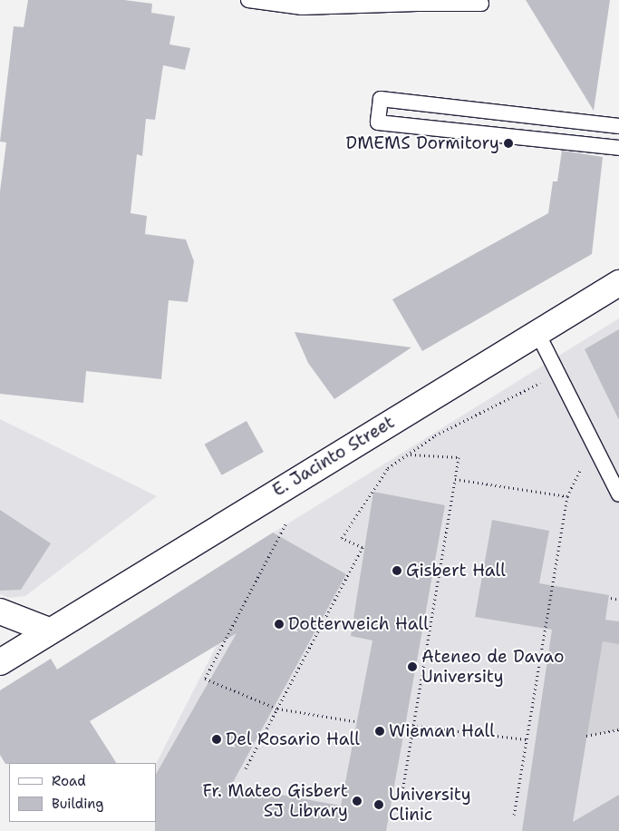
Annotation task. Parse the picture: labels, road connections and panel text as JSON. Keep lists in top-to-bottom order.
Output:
{
  "streets": {
    "street": ["E. Jacinto Street"]
  },
  "places": [
    "DMEMS Dormitory",
    "Gisbert Hall",
    "Dotterweich Hall",
    "Ateneo de Davao University",
    "Wieman Hall",
    "Del Rosario Hall",
    "Fr. Mateo Gisbert SJ Library",
    "University Clinic"
  ],
  "legend": ["Road", "Building"]
}
